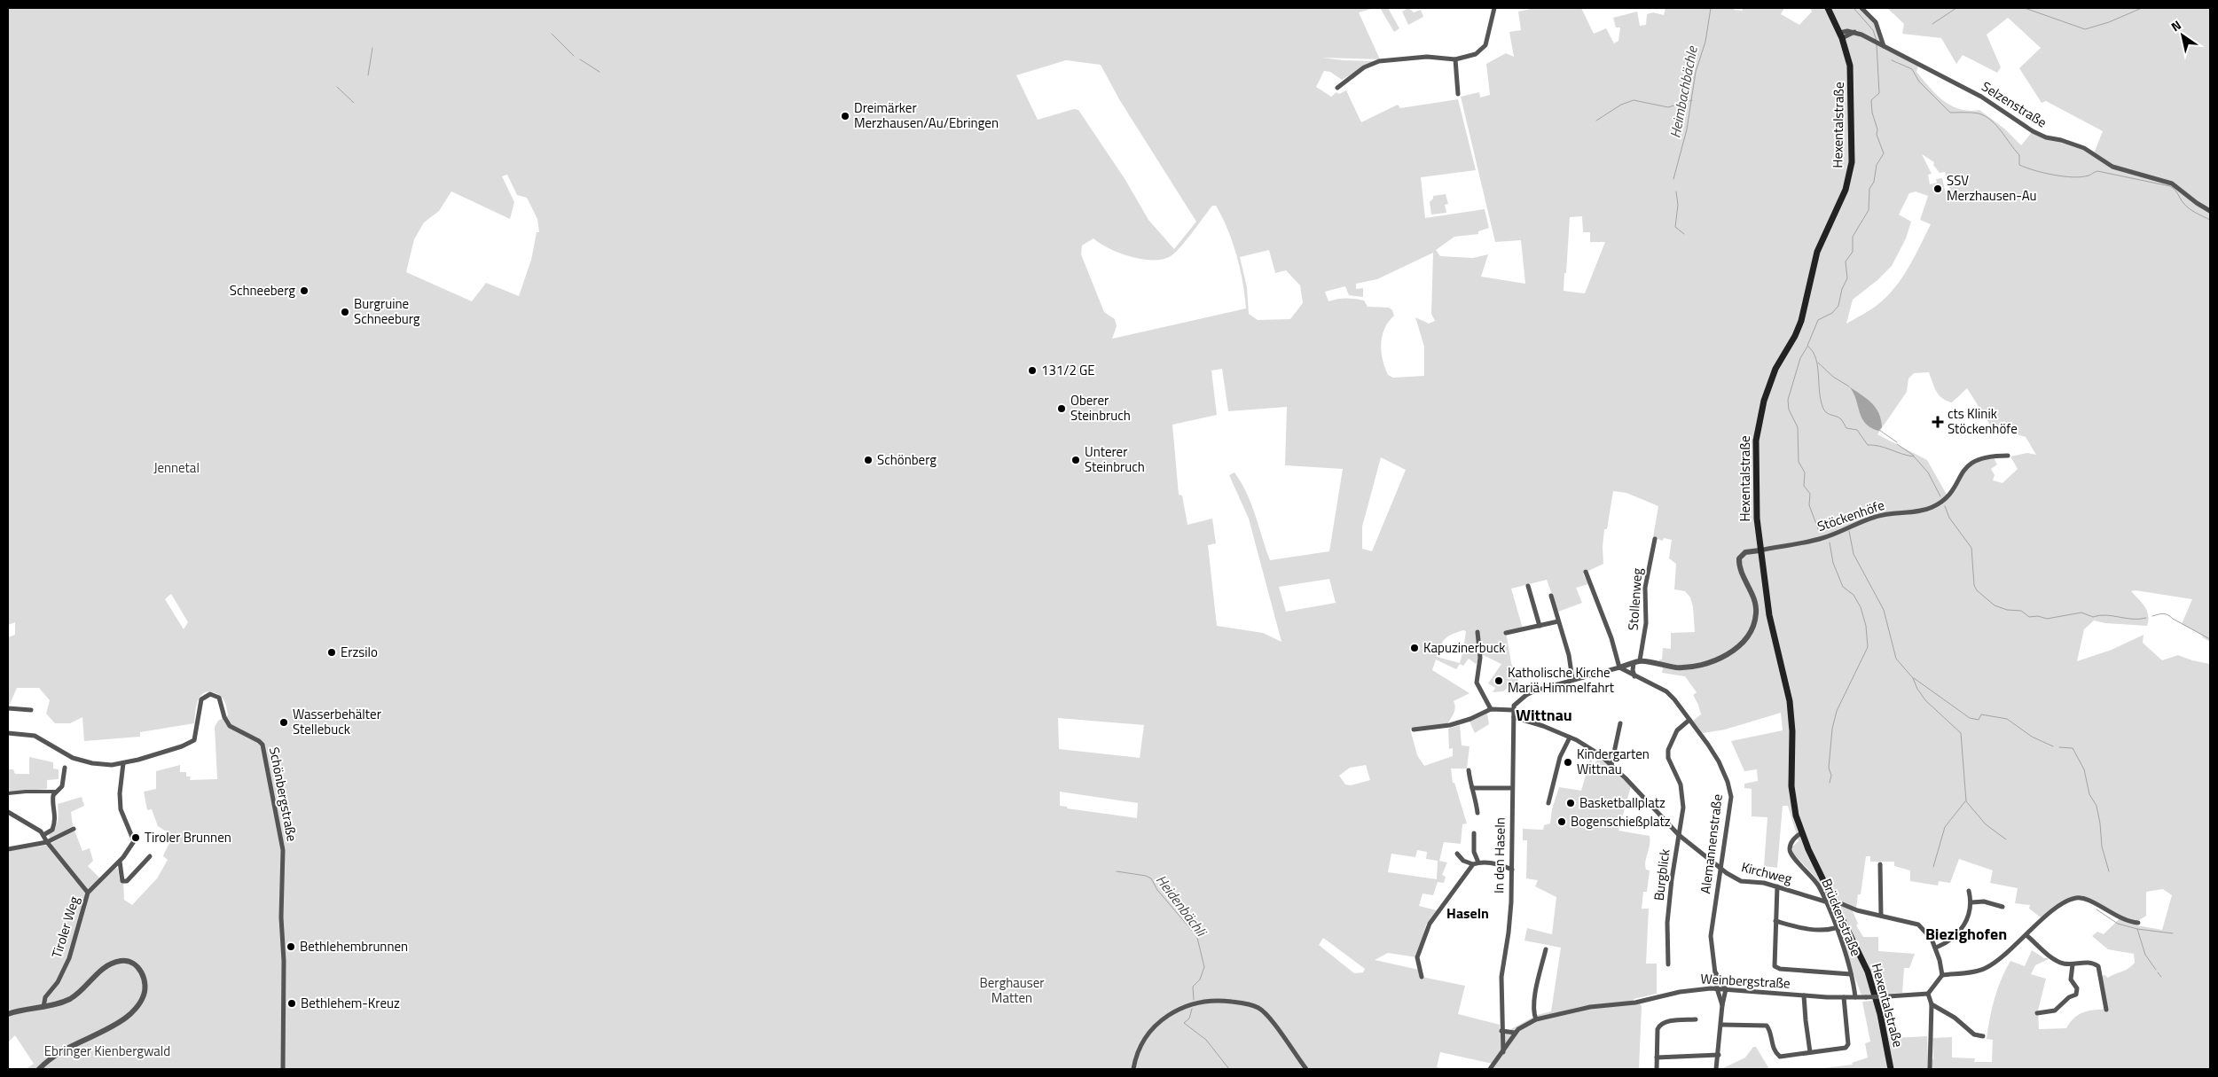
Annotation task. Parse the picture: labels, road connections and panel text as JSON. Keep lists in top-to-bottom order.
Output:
{
  "streets": {
    "main road": ["Hexentalstraße"],
    "street": [
      "Selzenstraße",
      "Stöckenhöfe",
      "Stollenweg",
      "Schönbergstraße",
      "Alemannenstraße",
      "In den Haseln",
      "Kirchweg",
      "Burgblick",
      "Brückenstraße",
      "Tiroler Weg",
      "Weinbergstraße"
    ]
  },
  "crossings": [
    ["Selzenstraße", "Hexentalstraße"],
    ["Hexentalstraße", "Stöckenhöfe"],
    ["Hexentalstraße", "Brückenstraße"],
    ["Schönbergstraße", "Tiroler Weg"],
    ["Alemannenstraße", "Kirchweg"],
    ["Alemannenstraße", "Burgblick"],
    ["Alemannenstraße", "Weinbergstraße"],
    ["In den Haseln", "Kirchweg"],
    ["In den Haseln", "Weinbergstraße"],
    ["Kirchweg", "Burgblick"],
    ["Kirchweg", "Brückenstraße"],
    ["Brückenstraße", "Weinbergstraße"]
  ],
  "districts": ["Wittnau", "Haseln", "Biezighofen"],
  "water": ["Heimbachbächle", "Heidenbächli"],
  "parks": ["Jennetal", "Berghauser Matten", "Ebringer Kienbergwald"],
  "places": {
    "other": [
      "Dreimärker Merzhausen/Au/Ebringen",
      "SSV Merzhausen-Au",
      "Schneeberg",
      "Burgruine Schneeburg",
      "131/2 GE",
      "Oberer Steinbruch",
      "Schönberg",
      "Unterer Steinbruch",
      "Kapuzinerbuck",
      "Erzsilo",
      "Katholische Kirche Mariä Himmelfahrt",
      "Wasserbehälter Stellebuck",
      "Kindergarten Wittnau",
      "Basketballplatz",
      "Bogenschießplatz",
      "Tiroler Brunnen",
      "Bethlehembrunnen",
      "Bethlehem-Kreuz"
    ],
    "health": ["cts Klinik Stöckenhöfe"]
  },
  "north": "top left"
}
